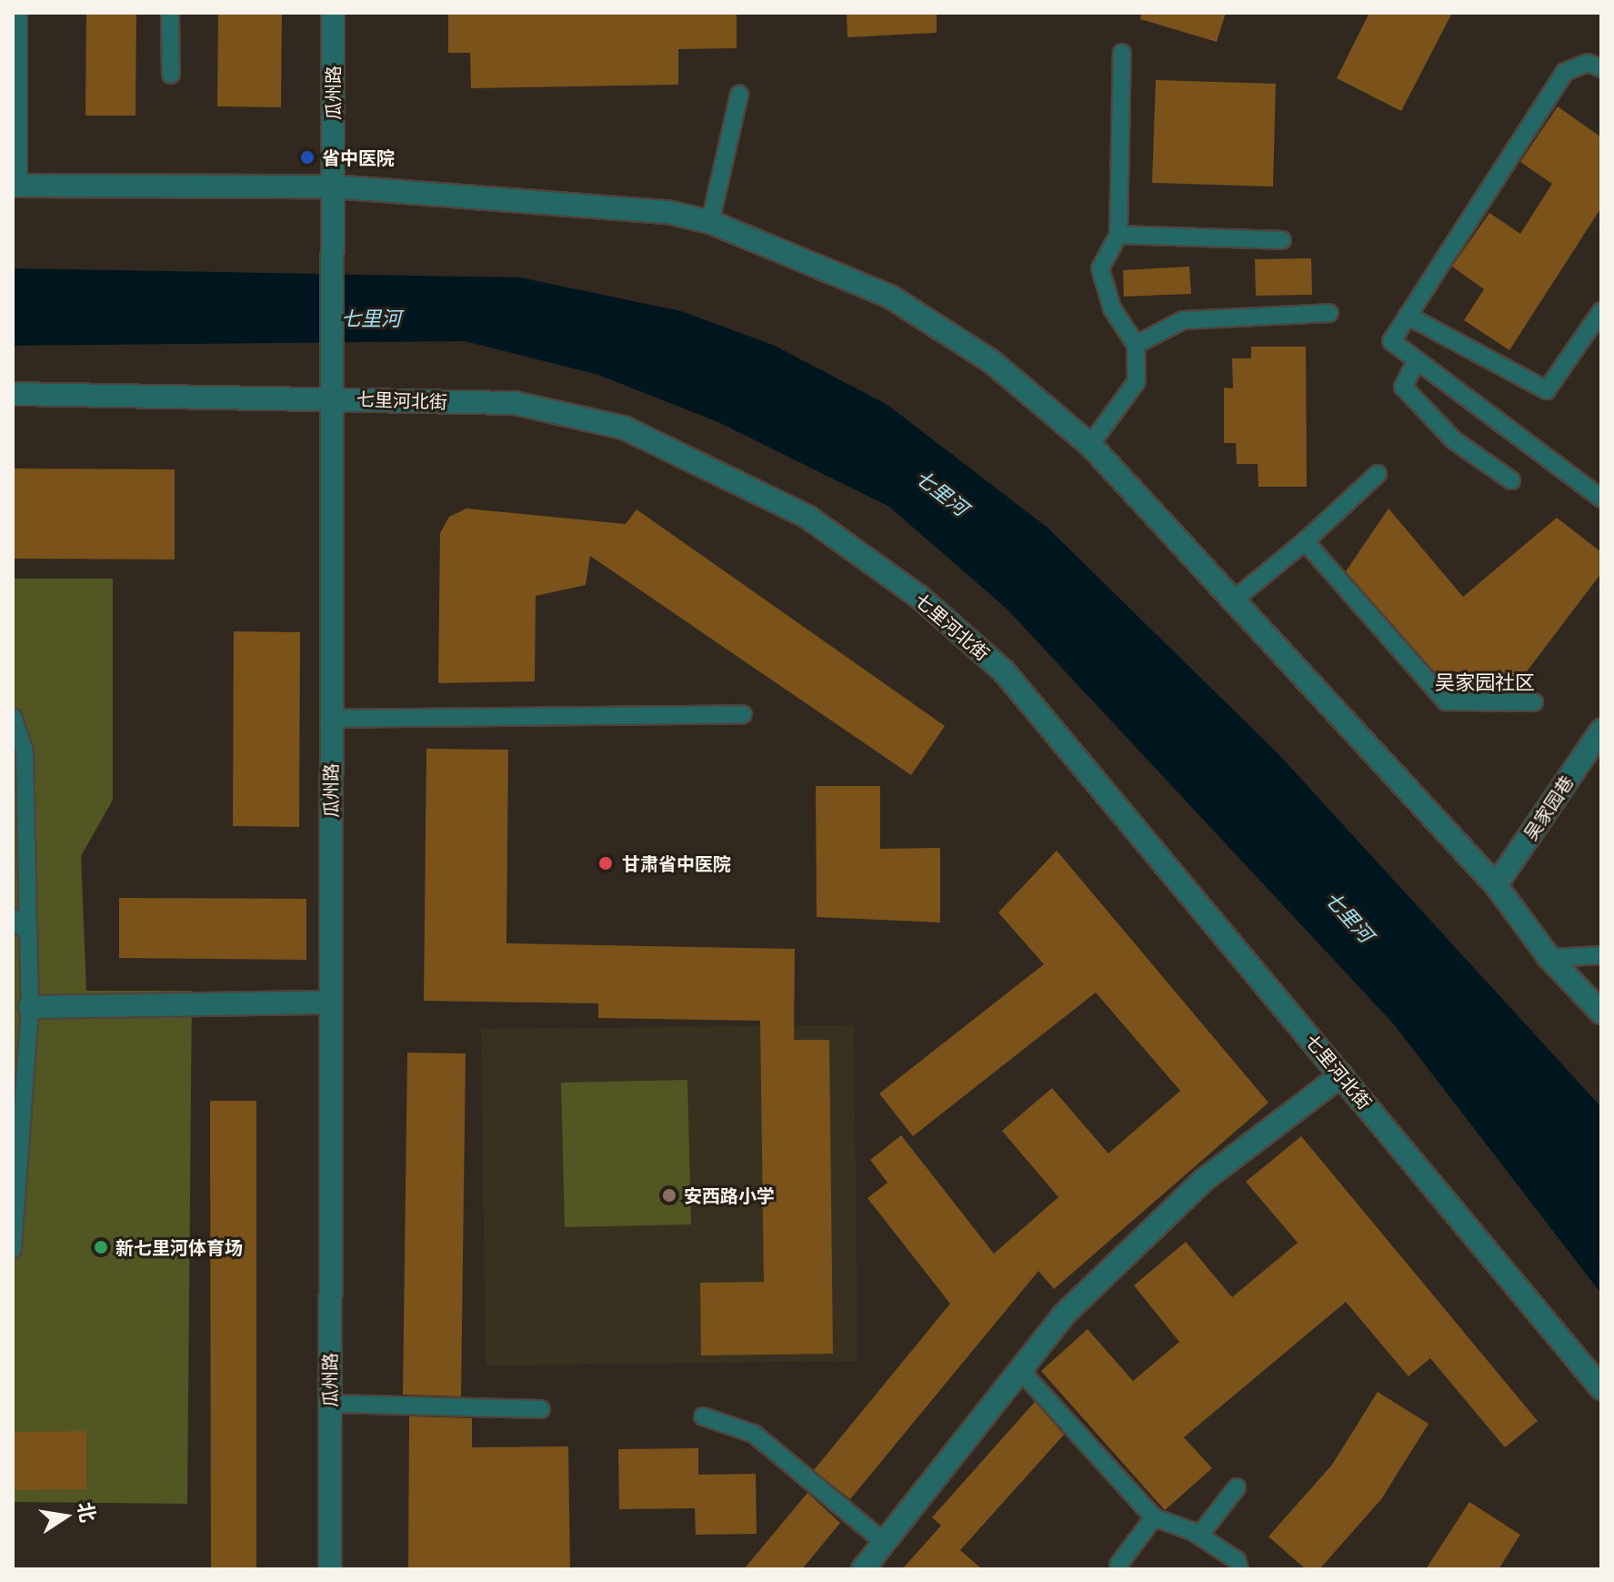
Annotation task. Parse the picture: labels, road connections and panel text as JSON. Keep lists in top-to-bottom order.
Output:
{
  "streets": {
    "street": ["瓜州路", "七里河北街", "吴家园巷"]
  },
  "crossings": [
    ["瓜州路", "七里河北街"]
  ],
  "districts": ["吴家园社区"],
  "water": ["七里河"],
  "places": [
    "省中医院",
    "甘肃省中医院",
    "安西路小学",
    "新七里河体育场"
  ],
  "north": "right"
}
